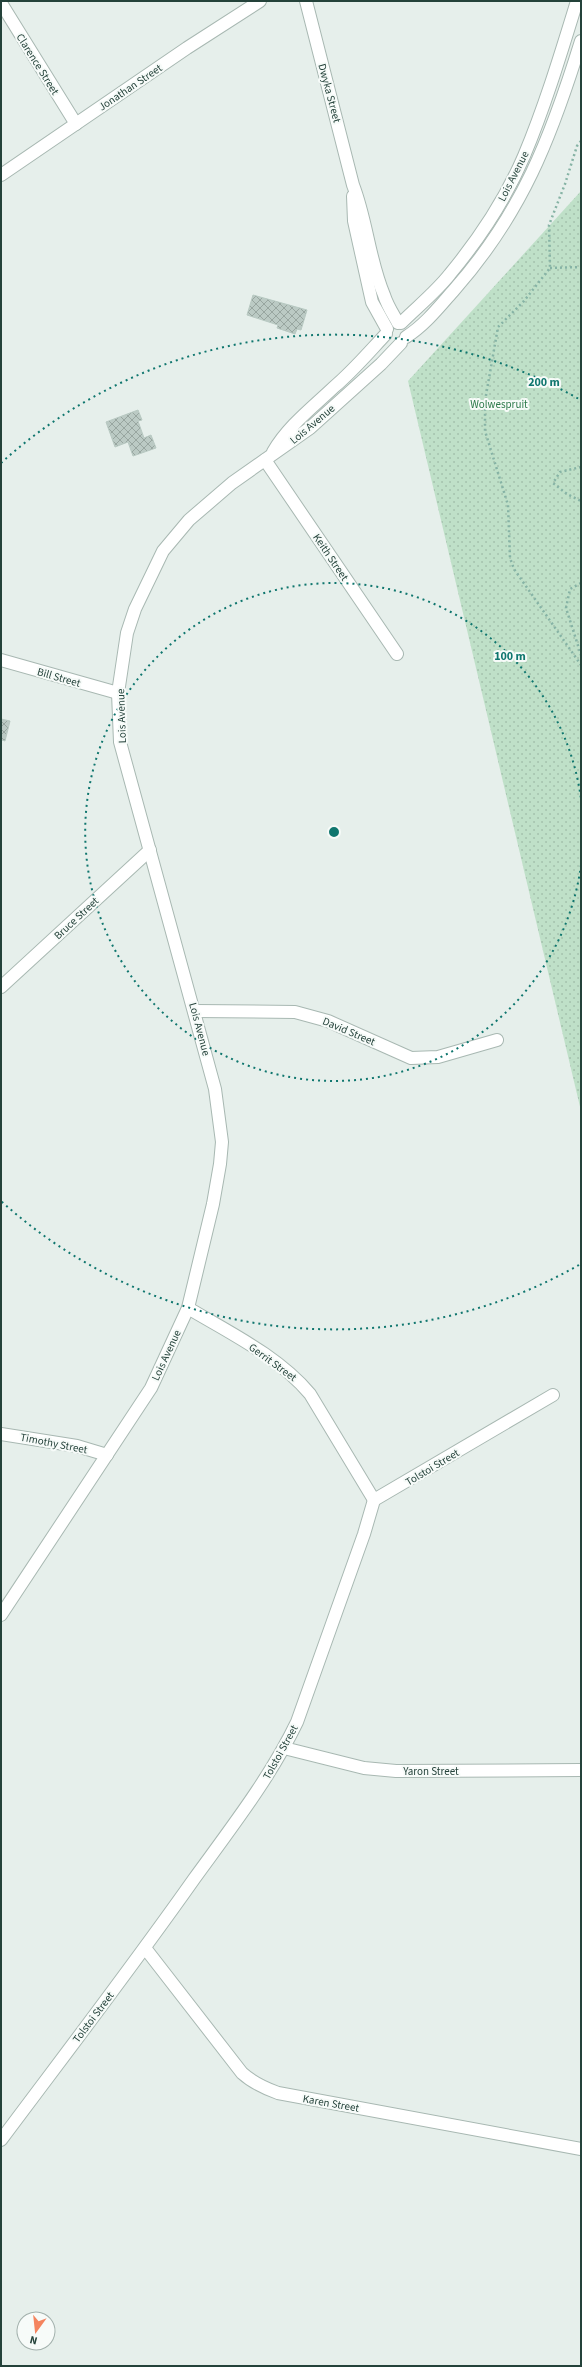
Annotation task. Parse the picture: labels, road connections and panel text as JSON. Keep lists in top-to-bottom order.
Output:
{
  "streets": {
    "street": [
      "Clarence Street",
      "Jonathan Street",
      "Dwyka Street",
      "Lois Avenue",
      "Keith Street",
      "Bill Street",
      "Bruce Street",
      "David Street",
      "Gerrit Street",
      "Timothy Street",
      "Tolstoi Street",
      "Yaron Street",
      "Karen Street"
    ]
  },
  "crossings": [
    ["Clarence Street", "Jonathan Street"],
    ["Dwyka Street", "Lois Avenue"],
    ["Lois Avenue", "Keith Street"],
    ["Lois Avenue", "Bill Street"],
    ["Lois Avenue", "Bruce Street"],
    ["Lois Avenue", "David Street"],
    ["Lois Avenue", "Gerrit Street"],
    ["Lois Avenue", "Timothy Street"],
    ["Gerrit Street", "Tolstoi Street"],
    ["Tolstoi Street", "Yaron Street"],
    ["Tolstoi Street", "Karen Street"]
  ],
  "parks": ["Wolwespruit"],
  "north": "bottom",
  "rings": ["200 m", "100 m"]
}
